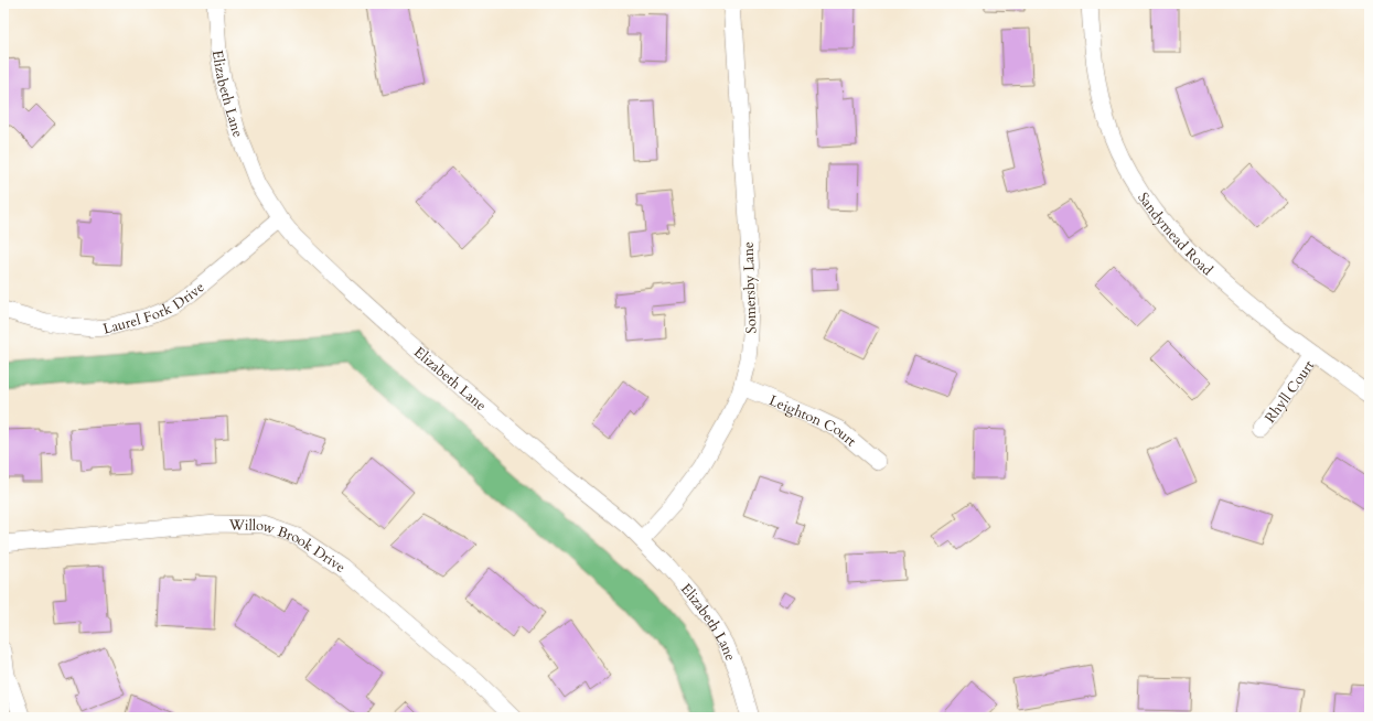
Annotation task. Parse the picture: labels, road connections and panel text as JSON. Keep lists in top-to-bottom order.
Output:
{
  "streets": {
    "street": [
      "Elizabeth Lane",
      "Sandymead Road",
      "Somersby Lane",
      "Laurel Fork Drive",
      "Rhyll Court",
      "Leighton Court",
      "Willow Brook Drive"
    ]
  },
  "crossings": [
    ["Elizabeth Lane", "Somersby Lane"],
    ["Elizabeth Lane", "Laurel Fork Drive"],
    ["Sandymead Road", "Rhyll Court"],
    ["Somersby Lane", "Leighton Court"]
  ]
}
